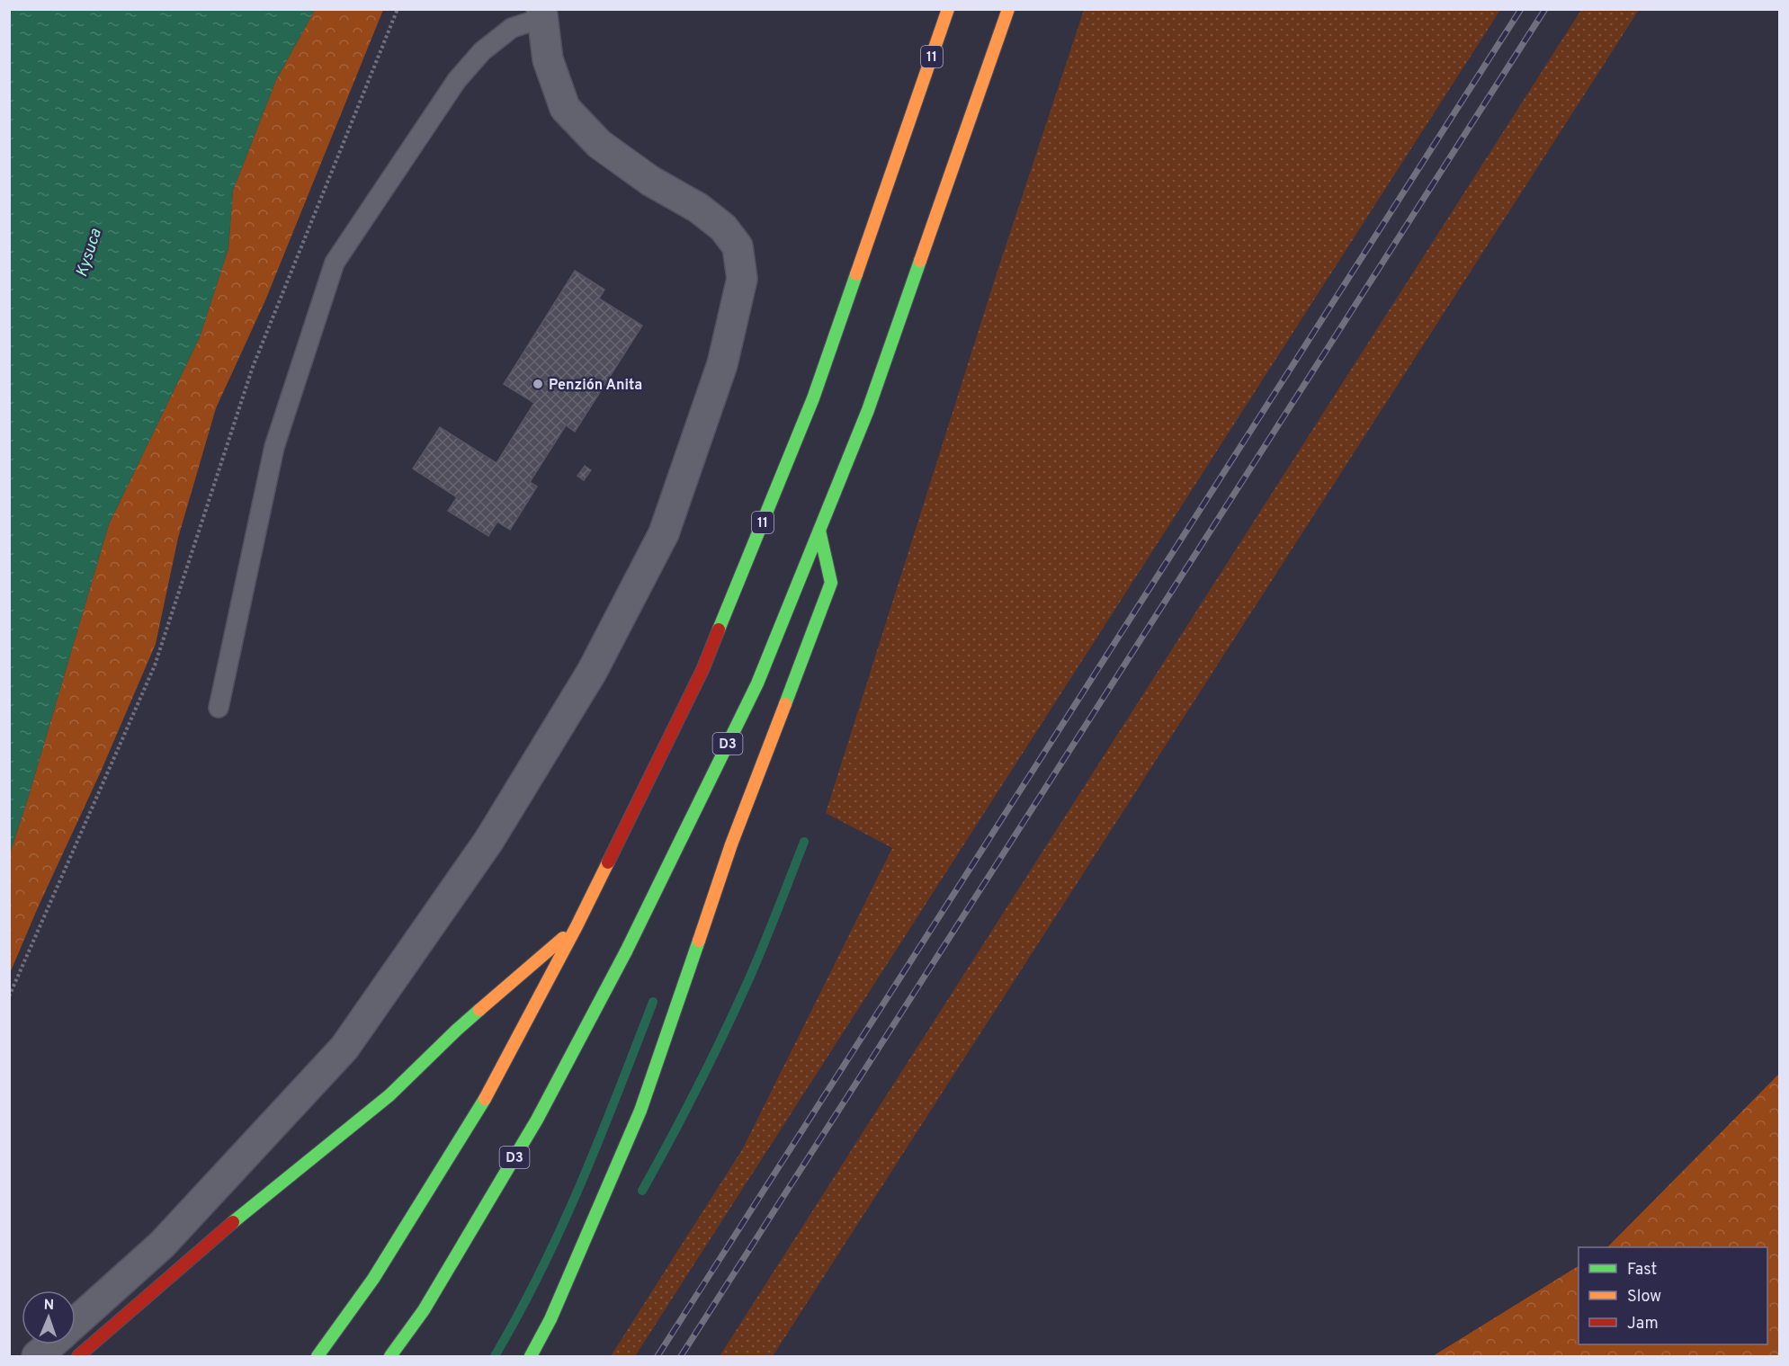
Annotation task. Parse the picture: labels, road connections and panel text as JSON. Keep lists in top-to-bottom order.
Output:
{
  "streets": {
    "main road": ["11", "D3"]
  },
  "water": ["Kysuca"],
  "places": ["Penzión Anita"],
  "legend": ["Fast", "Slow", "Jam"],
  "north": "top"
}
